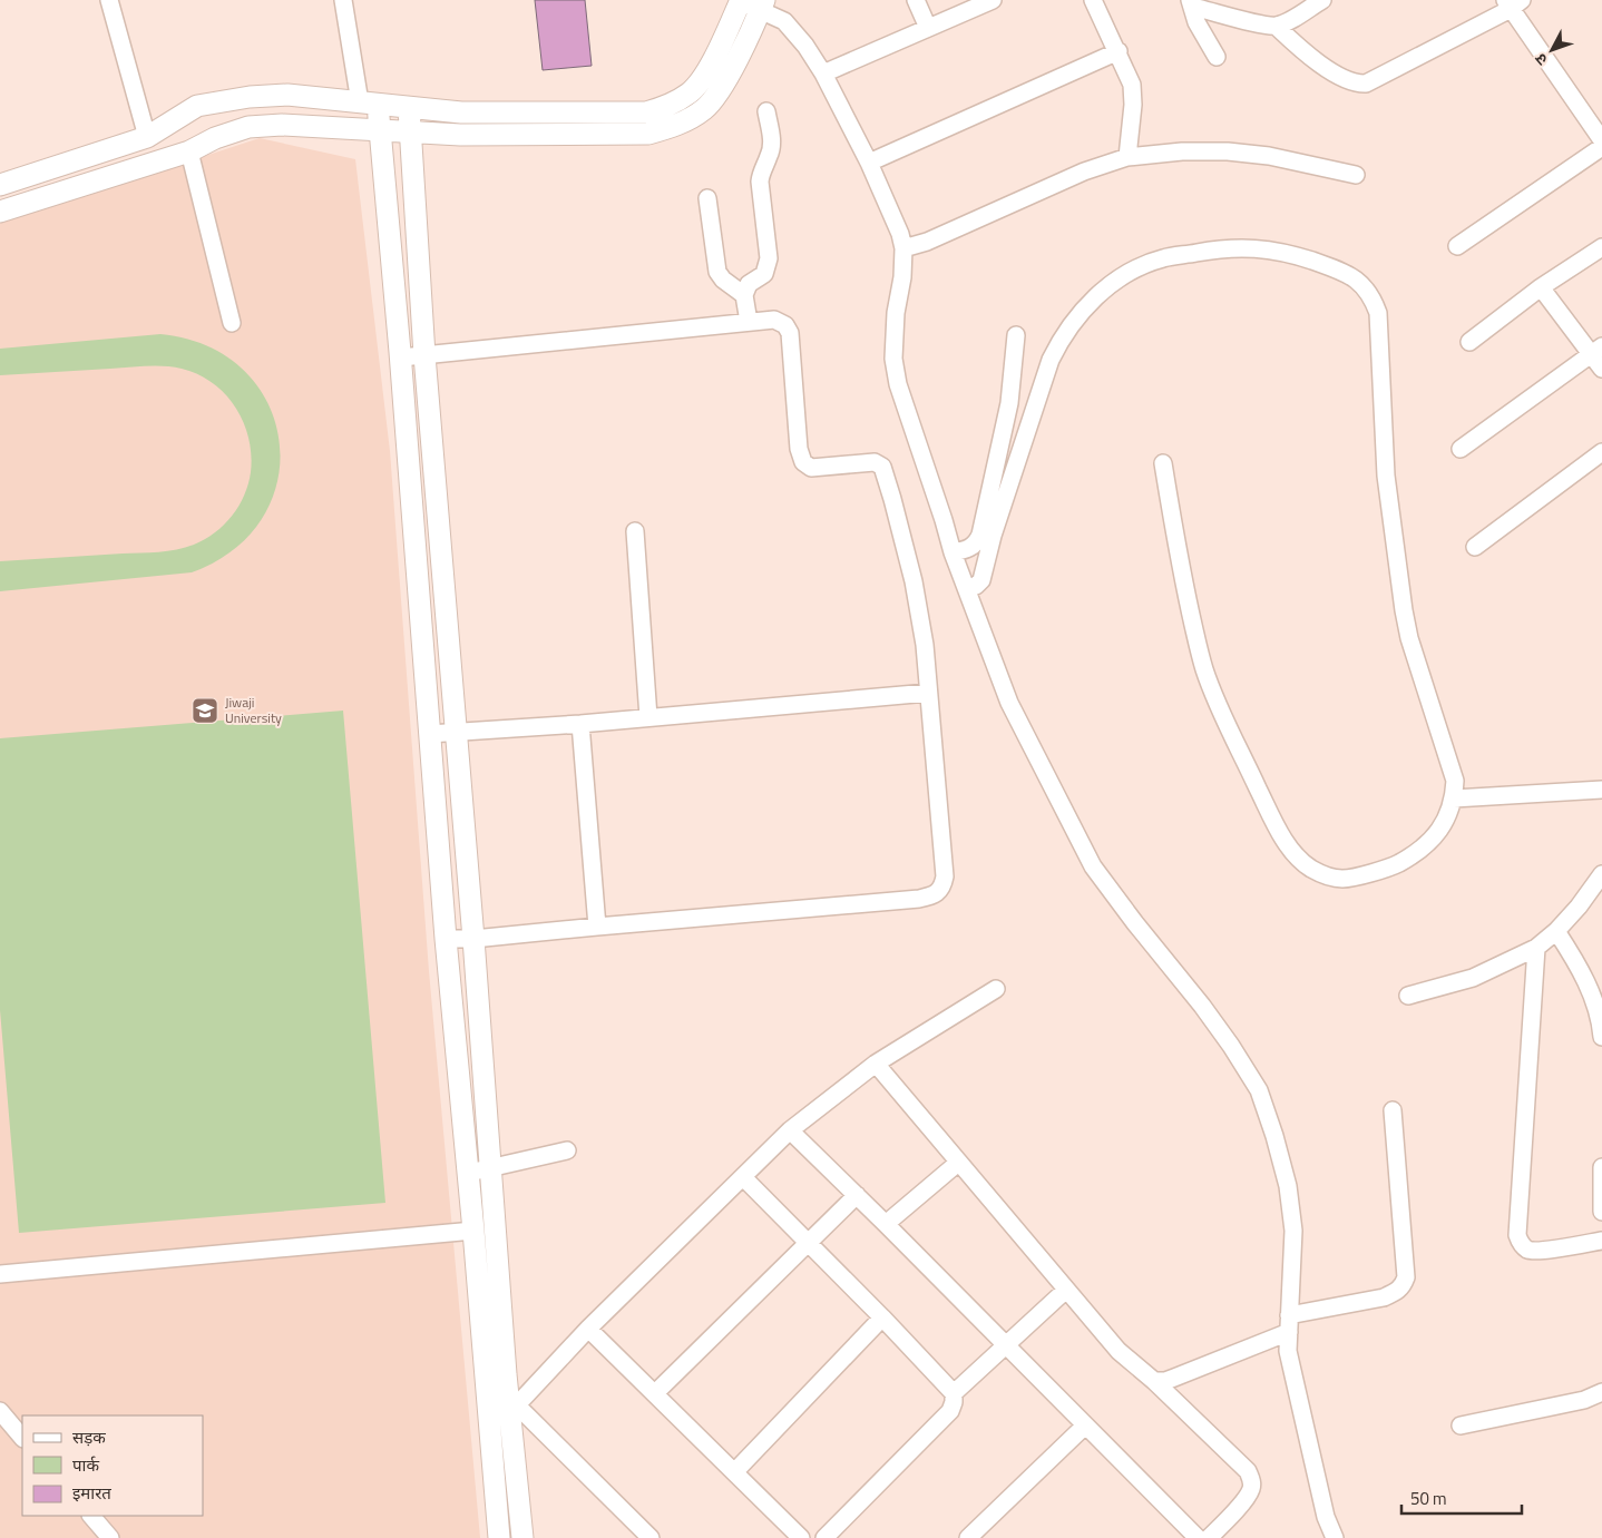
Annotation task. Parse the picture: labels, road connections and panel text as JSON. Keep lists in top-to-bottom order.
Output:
{
  "places": {
    "school or university": ["Jiwaji University"]
  },
  "legend": ["सड़क", "पार्क", "इमारत"],
  "scale_bar": "50 m",
  "north": "bottom left"
}
